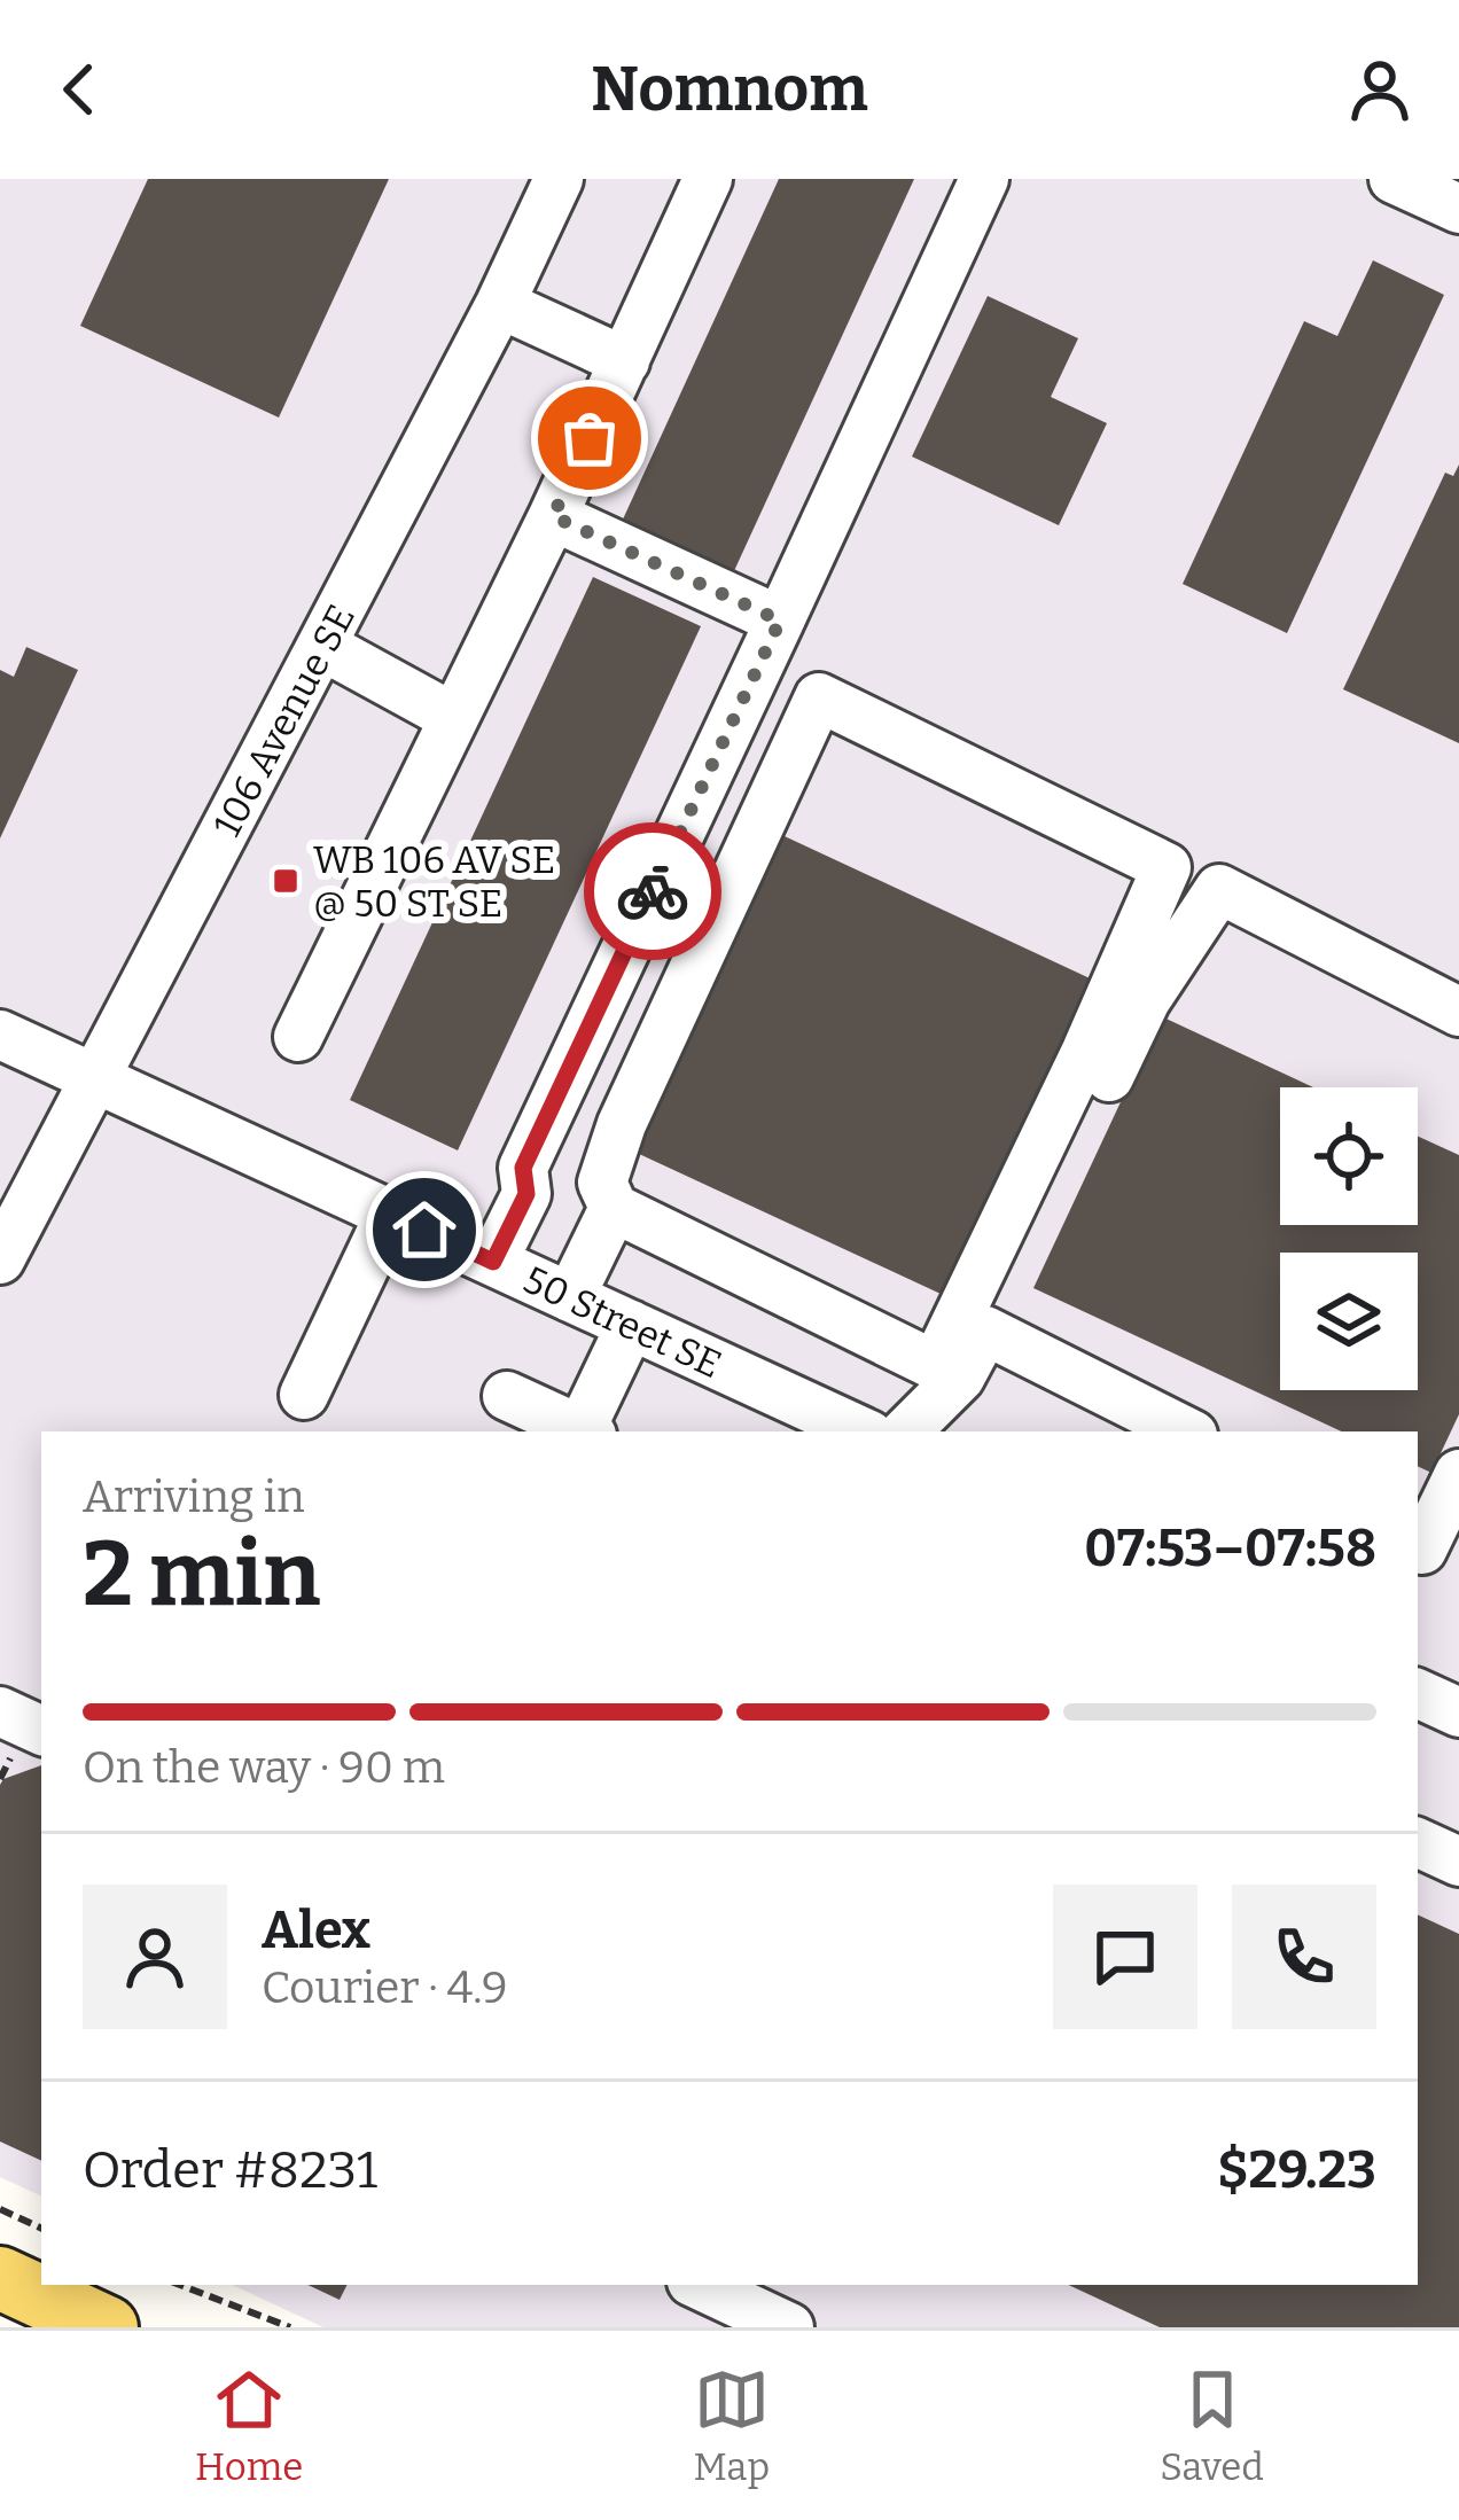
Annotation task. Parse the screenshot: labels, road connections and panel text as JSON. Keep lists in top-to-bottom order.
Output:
{
  "streets": {
    "street": ["106 Avenue SE", "50 Street SE"]
  },
  "crossings": [
    ["106 Avenue SE", "50 Street SE"]
  ],
  "places": {
    "transit": ["WB 106 AV SE @ 50 ST SE"]
  },
  "page": {
    "header": "Nomnom",
    "heading": ["2 min", "Arriving in", "07:53–07:58"],
    "panel": [
      "Alex",
      "Courier · 4.9",
      "Order #8231",
      "$29.23"
    ],
    "bar": "On the way · 90 m",
    "tabs": ["Home", "Map", "Saved"]
  }
}
